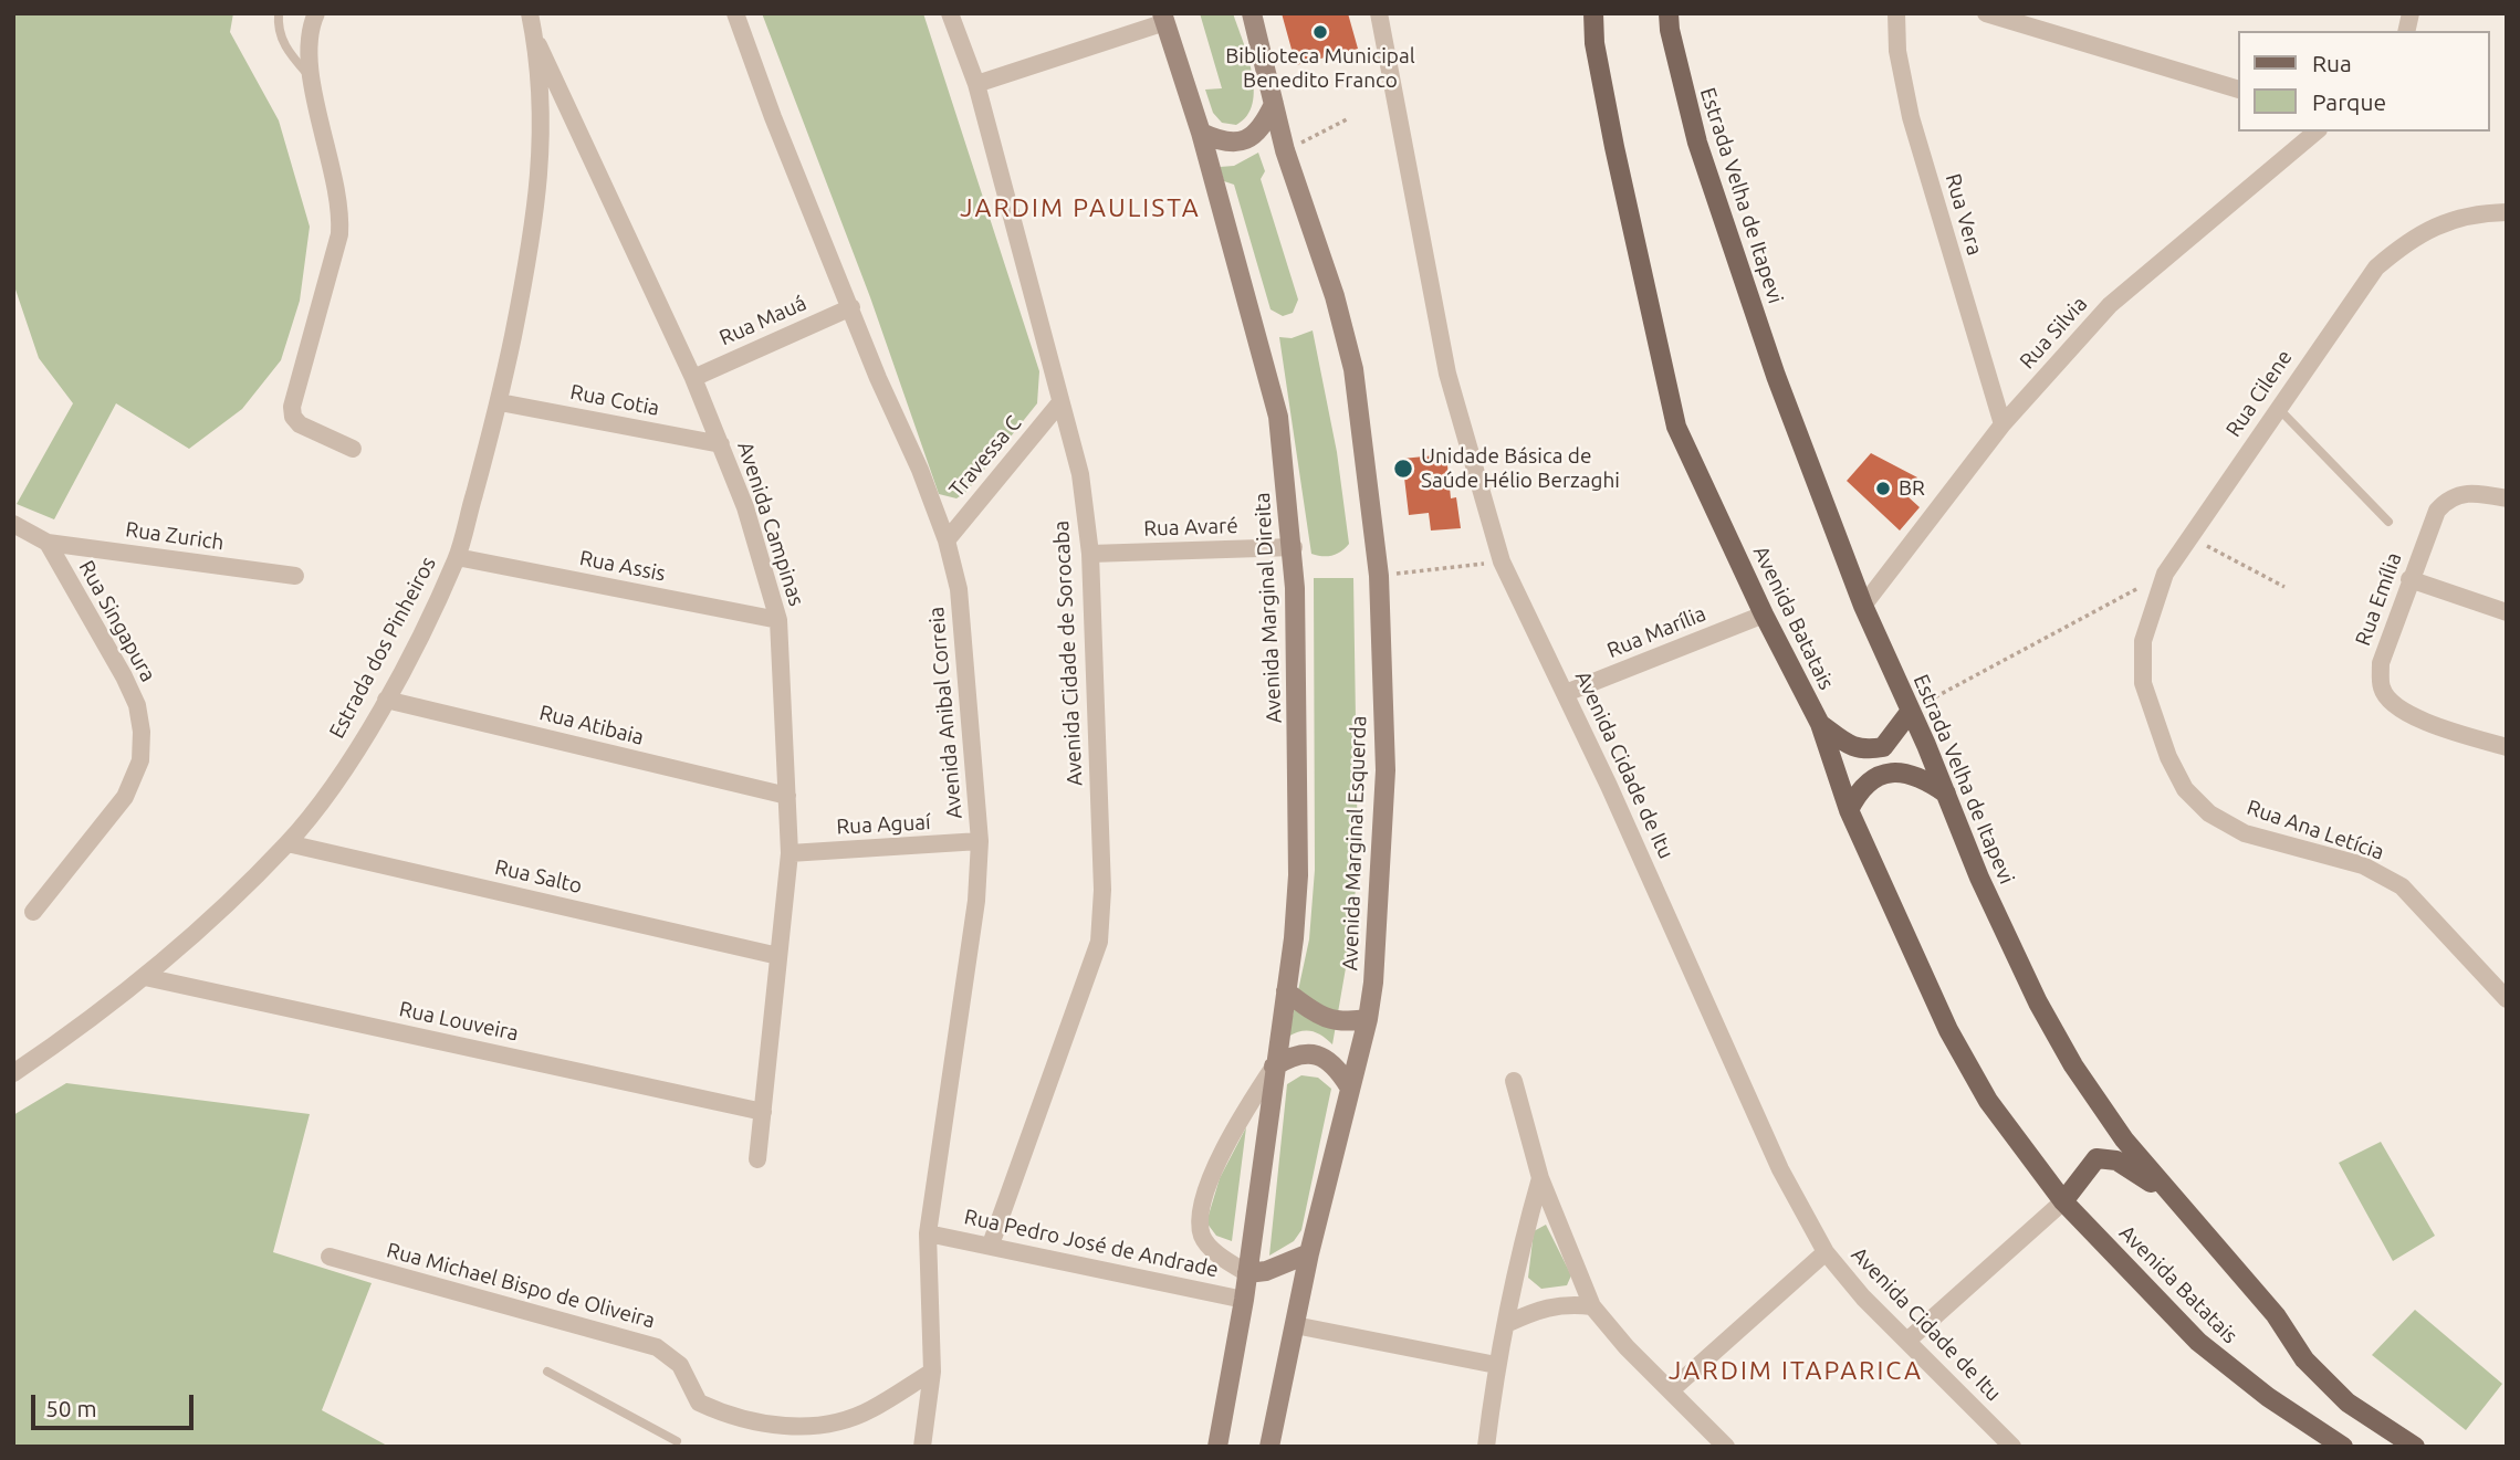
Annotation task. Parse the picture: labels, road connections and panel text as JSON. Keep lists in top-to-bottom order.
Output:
{
  "streets": {
    "main road": [
      "Estrada Velha de Itapevi",
      "Avenida Marginal Direita",
      "Avenida Batatais",
      "Avenida Marginal Esquerda"
    ],
    "street": [
      "Rua Vera",
      "Rua Mauá",
      "Rua Silvia",
      "Rua Cilene",
      "Rua Cotia",
      "Travessa C",
      "Avenida Campinas",
      "Rua Avaré",
      "Rua Zurich",
      "Rua Assis",
      "Rua Emília",
      "Rua Singapura",
      "Rua Marília",
      "Estrada dos Pinheiros",
      "Avenida Cidade de Sorocaba",
      "Avenida Anibal Correia",
      "Rua Atibaia",
      "Avenida Cidade de Itu",
      "Rua Aguaí",
      "Rua Ana Letícia",
      "Rua Salto",
      "Rua Louveira",
      "Rua Pedro José de Andrade",
      "Rua Michael Bispo de Oliveira"
    ]
  },
  "crossings": [
    ["Estrada Velha de Itapevi", "Rua Silvia"],
    ["Rua Vera", "Rua Silvia"],
    ["Rua Mauá", "Avenida Campinas"],
    ["Rua Mauá", "Avenida Anibal Correia"],
    ["Rua Cilene", "Rua Ana Letícia"],
    ["Rua Cotia", "Avenida Campinas"],
    ["Rua Cotia", "Estrada dos Pinheiros"],
    ["Travessa C", "Avenida Cidade de Sorocaba"],
    ["Travessa C", "Avenida Anibal Correia"],
    ["Avenida Campinas", "Rua Assis"],
    ["Avenida Campinas", "Estrada dos Pinheiros"],
    ["Avenida Campinas", "Rua Atibaia"],
    ["Avenida Campinas", "Rua Aguaí"],
    ["Avenida Campinas", "Rua Salto"],
    ["Avenida Campinas", "Rua Louveira"],
    ["Rua Avaré", "Avenida Marginal Direita"],
    ["Rua Avaré", "Avenida Cidade de Sorocaba"],
    ["Rua Zurich", "Rua Singapura"],
    ["Rua Assis", "Estrada dos Pinheiros"],
    ["Avenida Marginal Direita", "Rua Pedro José de Andrade"],
    ["Avenida Batatais", "Rua Marília"],
    ["Rua Marília", "Avenida Cidade de Itu"],
    ["Estrada dos Pinheiros", "Rua Atibaia"],
    ["Estrada dos Pinheiros", "Rua Salto"],
    ["Estrada dos Pinheiros", "Rua Louveira"],
    ["Avenida Cidade de Sorocaba", "Rua Pedro José de Andrade"],
    ["Avenida Anibal Correia", "Rua Aguaí"],
    ["Avenida Anibal Correia", "Rua Pedro José de Andrade"],
    ["Avenida Anibal Correia", "Rua Michael Bispo de Oliveira"]
  ],
  "districts": ["JARDIM PAULISTA", "JARDIM ITAPARICA"],
  "places": ["Biblioteca Municipal Benedito Franco", "Unidade Básica de Saúde Hélio Berzaghi", "BR"],
  "legend": ["Rua", "Parque"],
  "scale_bar": "50 m"
}
